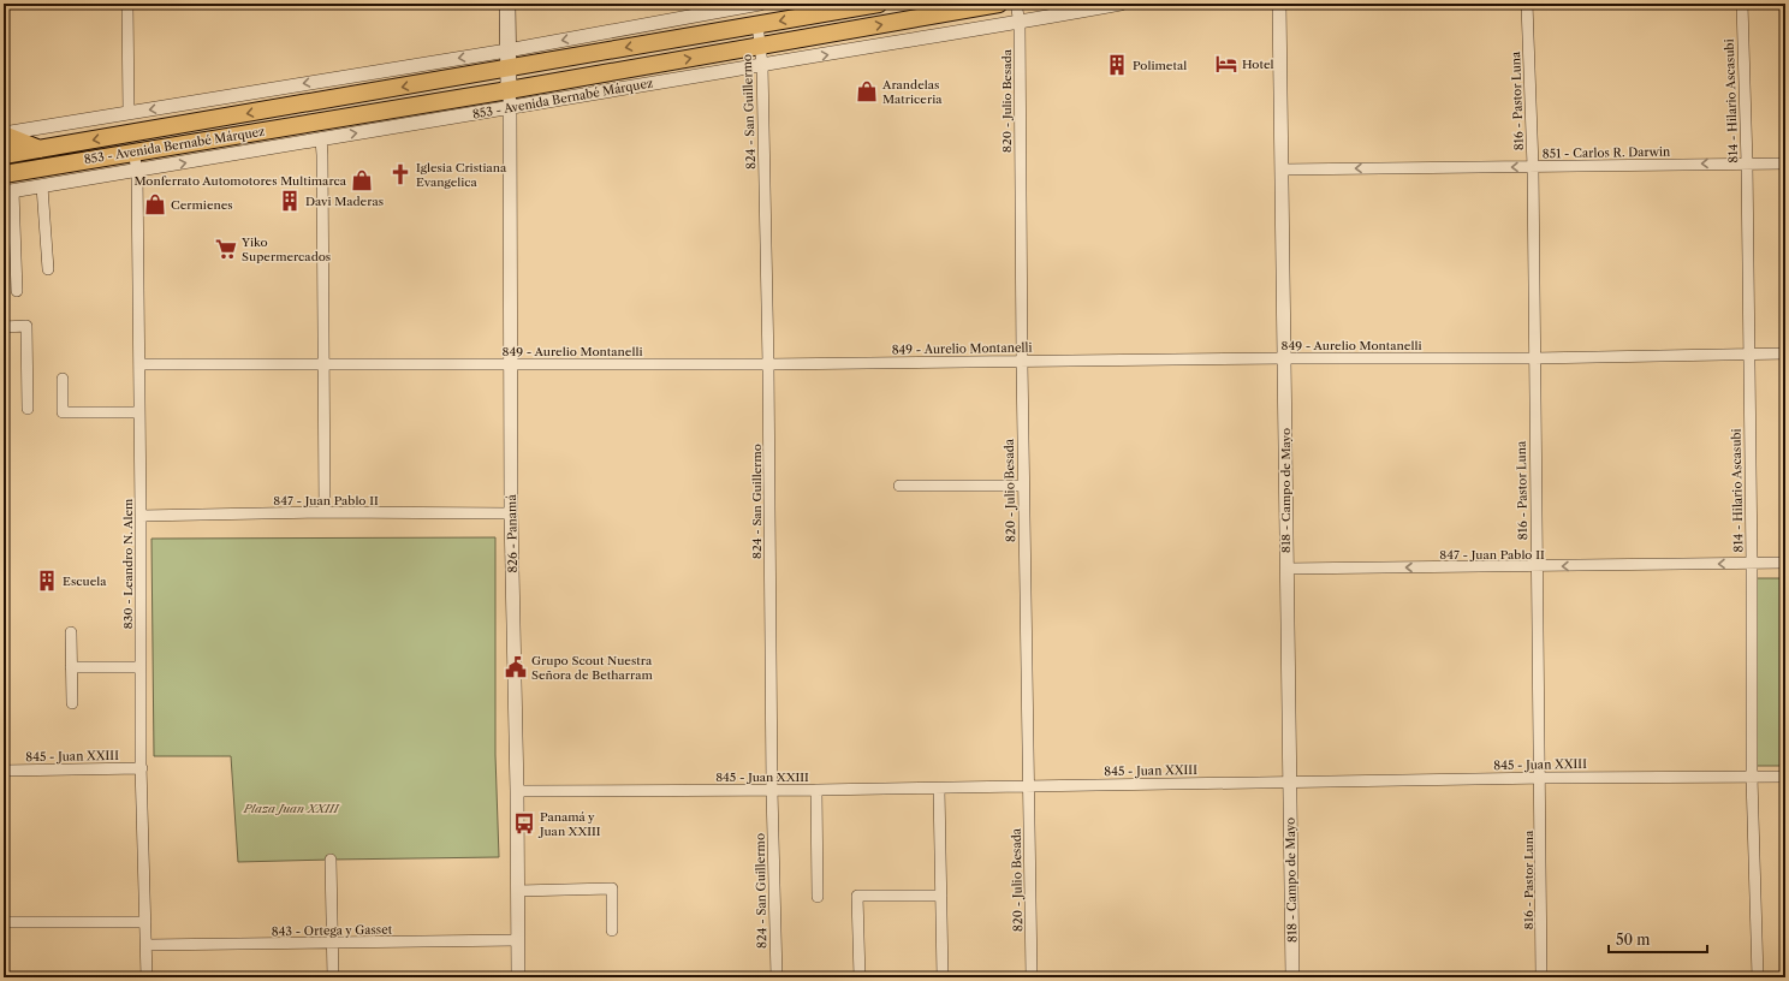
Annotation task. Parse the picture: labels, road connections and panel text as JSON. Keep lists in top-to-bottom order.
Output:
{
  "streets": {
    "main road": ["853 - Avenida Bernabé Márquez"],
    "street": [
      "820 - Julio Besada",
      "816 - Pastor Luna",
      "814 - Hilario Ascasubi",
      "824 - San Guillermo",
      "851 - Carlos R. Darwin",
      "849 - Aurelio Montanelli",
      "818 - Campo de Mayo",
      "847 - Juan Pablo II",
      "826 - Panamá",
      "830 - Leandro N. Alem",
      "845 - Juan XXIII",
      "843 - Ortega y Gasset"
    ]
  },
  "crossings": [
    ["853 - Avenida Bernabé Márquez", "820 - Julio Besada"],
    ["853 - Avenida Bernabé Márquez", "824 - San Guillermo"],
    ["853 - Avenida Bernabé Márquez", "826 - Panamá"],
    ["853 - Avenida Bernabé Márquez", "830 - Leandro N. Alem"],
    ["820 - Julio Besada", "849 - Aurelio Montanelli"],
    ["820 - Julio Besada", "845 - Juan XXIII"],
    ["816 - Pastor Luna", "851 - Carlos R. Darwin"],
    ["816 - Pastor Luna", "849 - Aurelio Montanelli"],
    ["816 - Pastor Luna", "847 - Juan Pablo II"],
    ["816 - Pastor Luna", "845 - Juan XXIII"],
    ["814 - Hilario Ascasubi", "851 - Carlos R. Darwin"],
    ["814 - Hilario Ascasubi", "849 - Aurelio Montanelli"],
    ["814 - Hilario Ascasubi", "847 - Juan Pablo II"],
    ["814 - Hilario Ascasubi", "845 - Juan XXIII"],
    ["824 - San Guillermo", "849 - Aurelio Montanelli"],
    ["824 - San Guillermo", "845 - Juan XXIII"],
    ["851 - Carlos R. Darwin", "818 - Campo de Mayo"],
    ["849 - Aurelio Montanelli", "818 - Campo de Mayo"],
    ["849 - Aurelio Montanelli", "826 - Panamá"],
    ["849 - Aurelio Montanelli", "830 - Leandro N. Alem"],
    ["818 - Campo de Mayo", "847 - Juan Pablo II"],
    ["818 - Campo de Mayo", "845 - Juan XXIII"],
    ["847 - Juan Pablo II", "826 - Panamá"],
    ["847 - Juan Pablo II", "830 - Leandro N. Alem"],
    ["826 - Panamá", "845 - Juan XXIII"],
    ["826 - Panamá", "843 - Ortega y Gasset"],
    ["830 - Leandro N. Alem", "845 - Juan XXIII"],
    ["830 - Leandro N. Alem", "843 - Ortega y Gasset"]
  ],
  "one_way": ["851 - Carlos R. Darwin", "847 - Juan Pablo II"],
  "parks": ["Plaza Juan XXIII"],
  "places": {
    "hotel": ["Hotel"],
    "building": ["Polimetal", "Davi Maderas", "Escuela"],
    "shop": ["Arandelas Matriceria", "Monferrato Automotores Multimarca", "Cermienes"],
    "church": ["Iglesia Cristiana Evangelica"],
    "supermarket": ["Yiko Supermercados"],
    "public building": ["Grupo Scout Nuestra Señora de Betharram"],
    "bus stop": ["Panamá y Juan XXIII"]
  },
  "scale_bar": "50 m"
}
